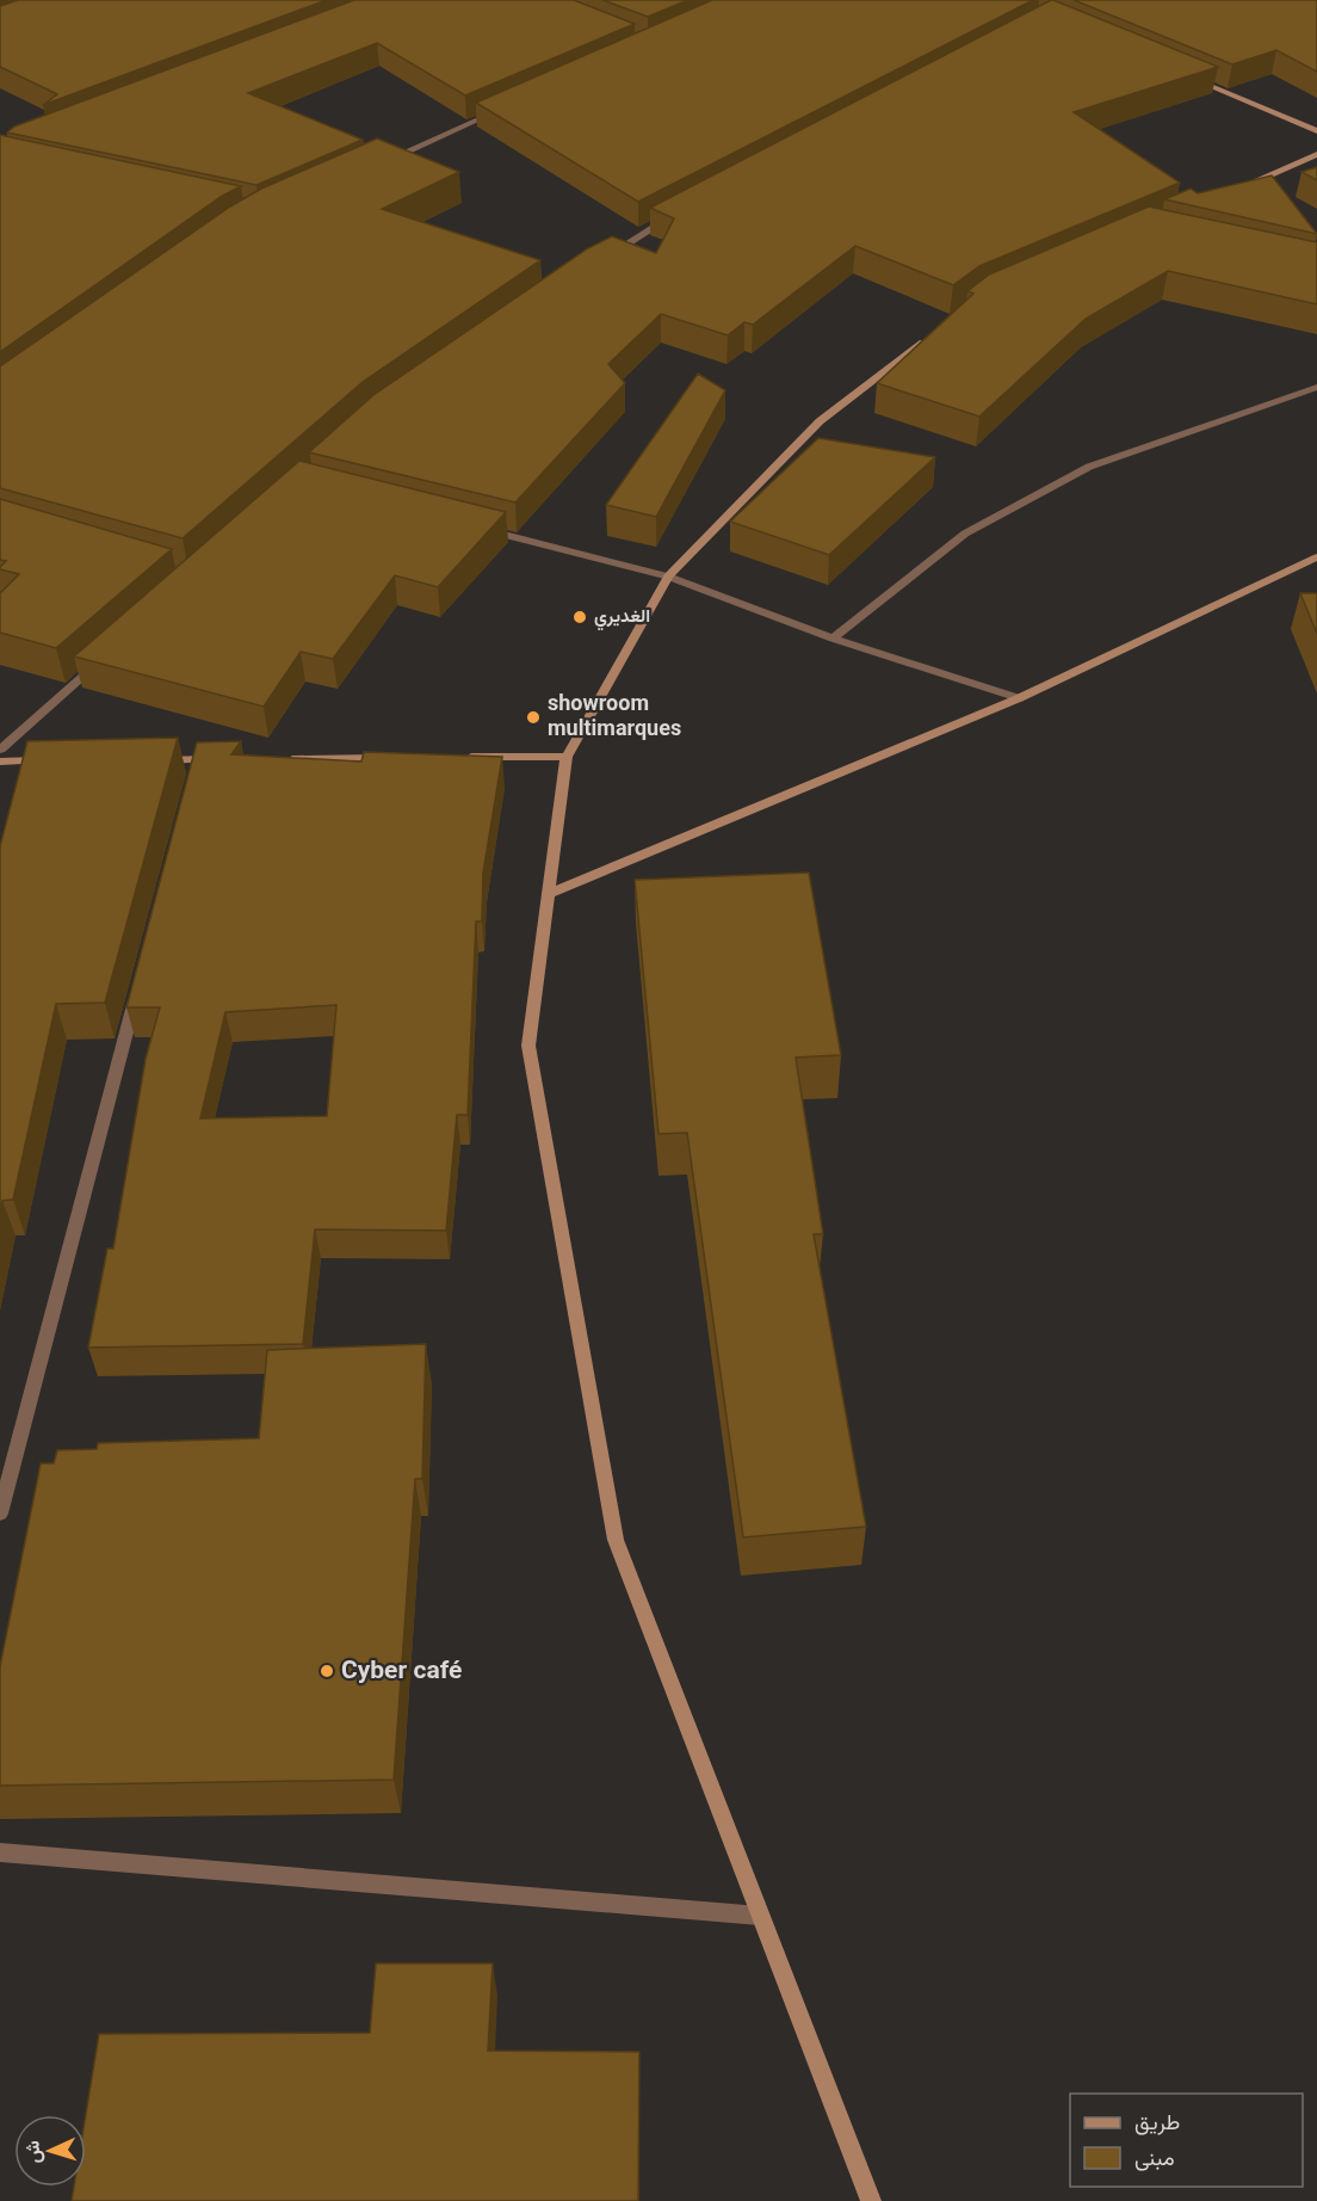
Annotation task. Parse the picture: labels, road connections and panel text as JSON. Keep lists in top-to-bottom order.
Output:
{
  "places": ["الغديري", "showroom multimarques", "Cyber café"],
  "legend": ["طريق", "مبنى"],
  "north": "left"
}
